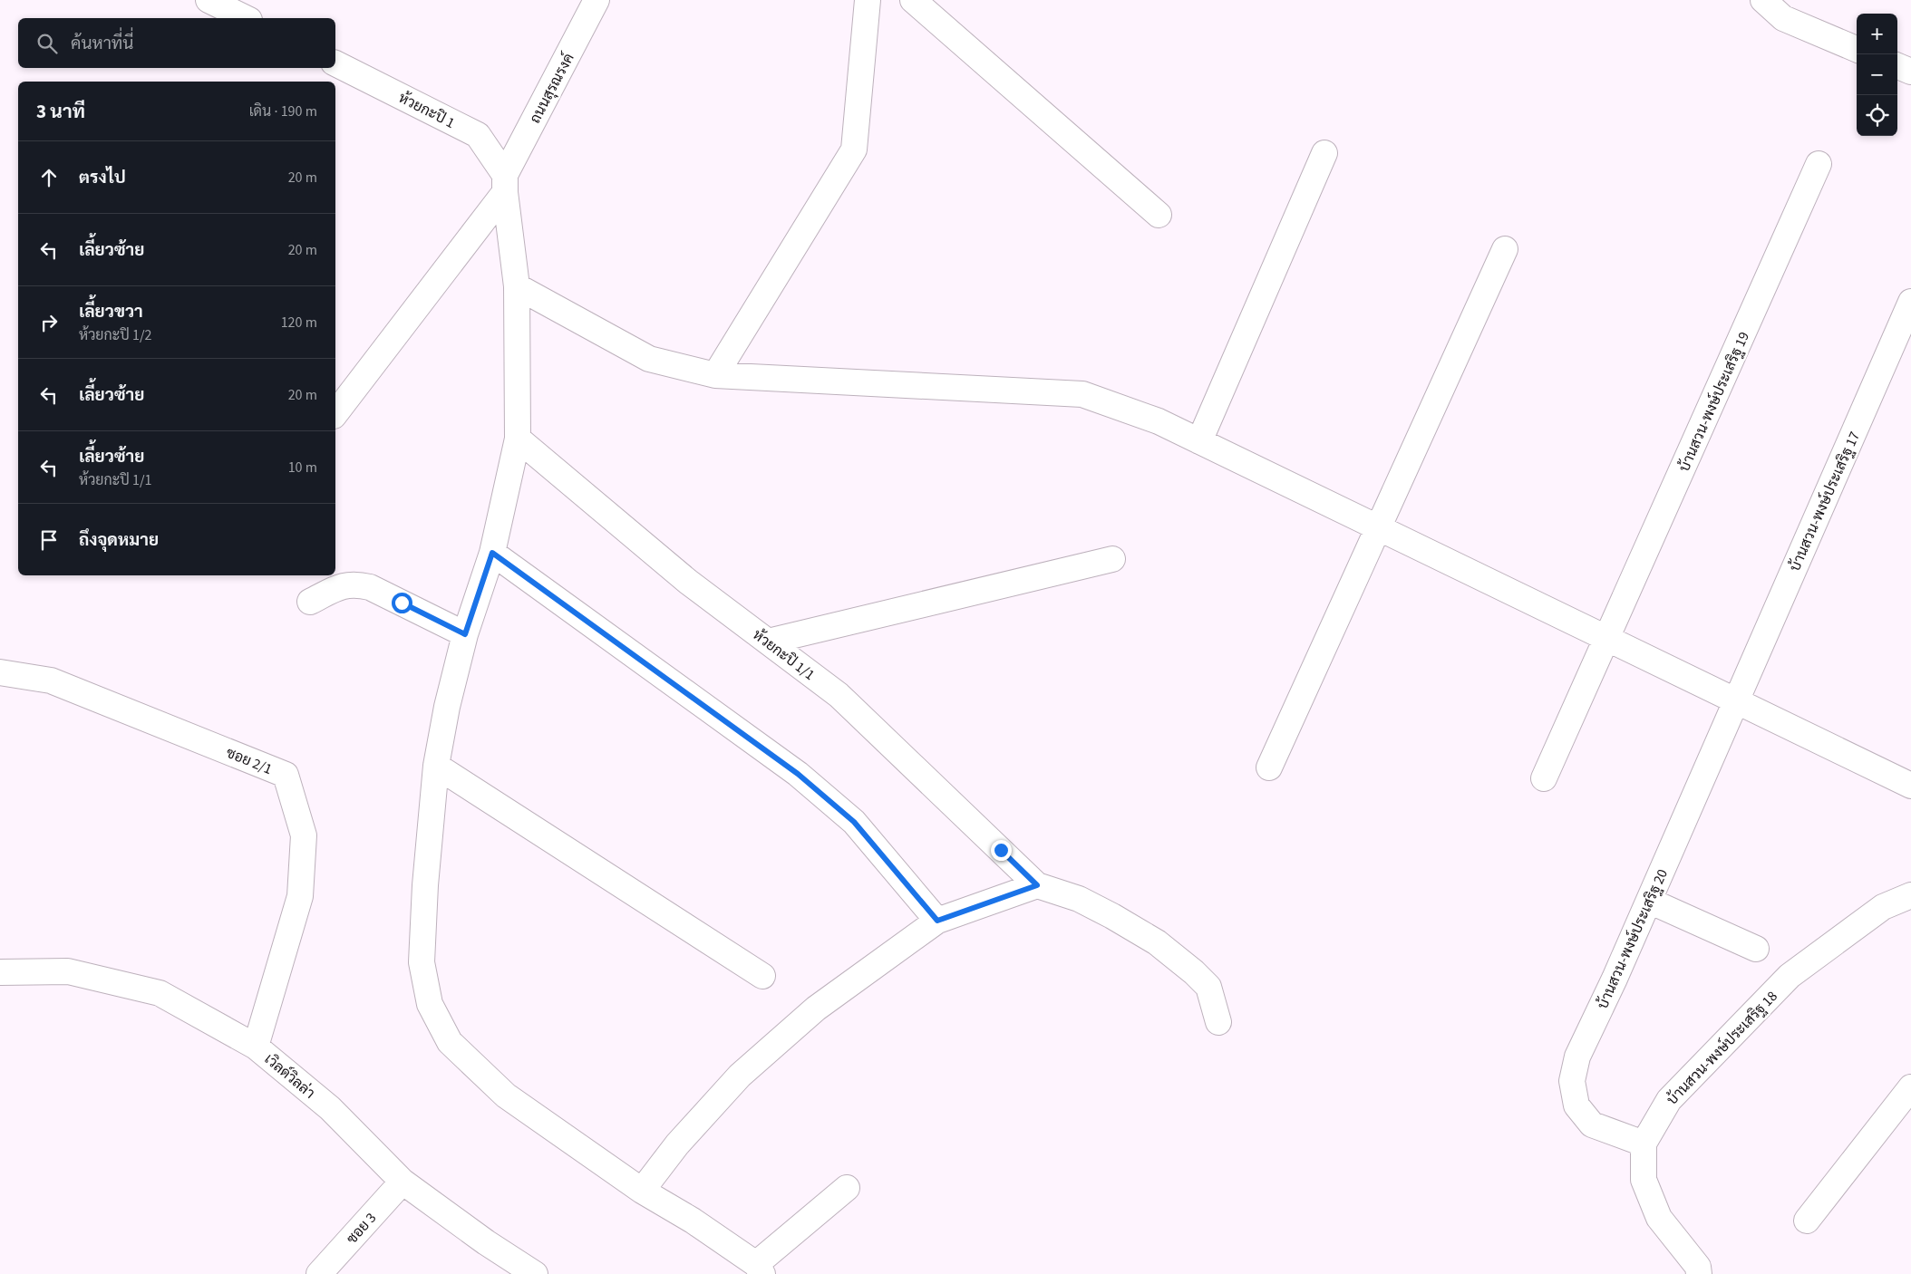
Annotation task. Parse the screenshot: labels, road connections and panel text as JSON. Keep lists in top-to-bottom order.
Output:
{
  "streets": {
    "street": [
      "ถนนสุรณรงค์",
      "ห้วยกะปิ 1",
      "บ้านสวน-พงษ์ประเสริฐ 19",
      "บ้านสวน-พงษ์ประเสริฐ 17",
      "ห้วยกะปิ 1/1",
      "ซอย 2/1",
      "บ้านสวน-พงษ์ประเสริฐ 20",
      "บ้านสวน-พงษ์ประเสริฐ 18",
      "เวิลด์วิลล่า",
      "ซอย 3"
    ]
  },
  "crossings": [
    ["ถนนสุรณรงค์", "ห้วยกะปิ 1"],
    ["บ้านสวน-พงษ์ประเสริฐ 17", "บ้านสวน-พงษ์ประเสริฐ 20"],
    ["ซอย 2/1", "เวิลด์วิลล่า"],
    ["บ้านสวน-พงษ์ประเสริฐ 20", "บ้านสวน-พงษ์ประเสริฐ 18"],
    ["เวิลด์วิลล่า", "ซอย 3"]
  ],
  "page": {
    "map_buttons": ["+", "−"],
    "search": "ค้นหาที่นี่",
    "heading": ["3 นาที", "เดิน · 190 m"],
    "list": [
      ["ตรงไป", "20 m"],
      ["เลี้ยวซ้าย", "20 m"],
      ["เลี้ยวขวา", "ห้วยกะปิ 1/2", "120 m"],
      ["เลี้ยวซ้าย", "20 m"],
      ["เลี้ยวซ้าย", "ห้วยกะปิ 1/1", "10 m"],
      "ถึงจุดหมาย"
    ]
  }
}
